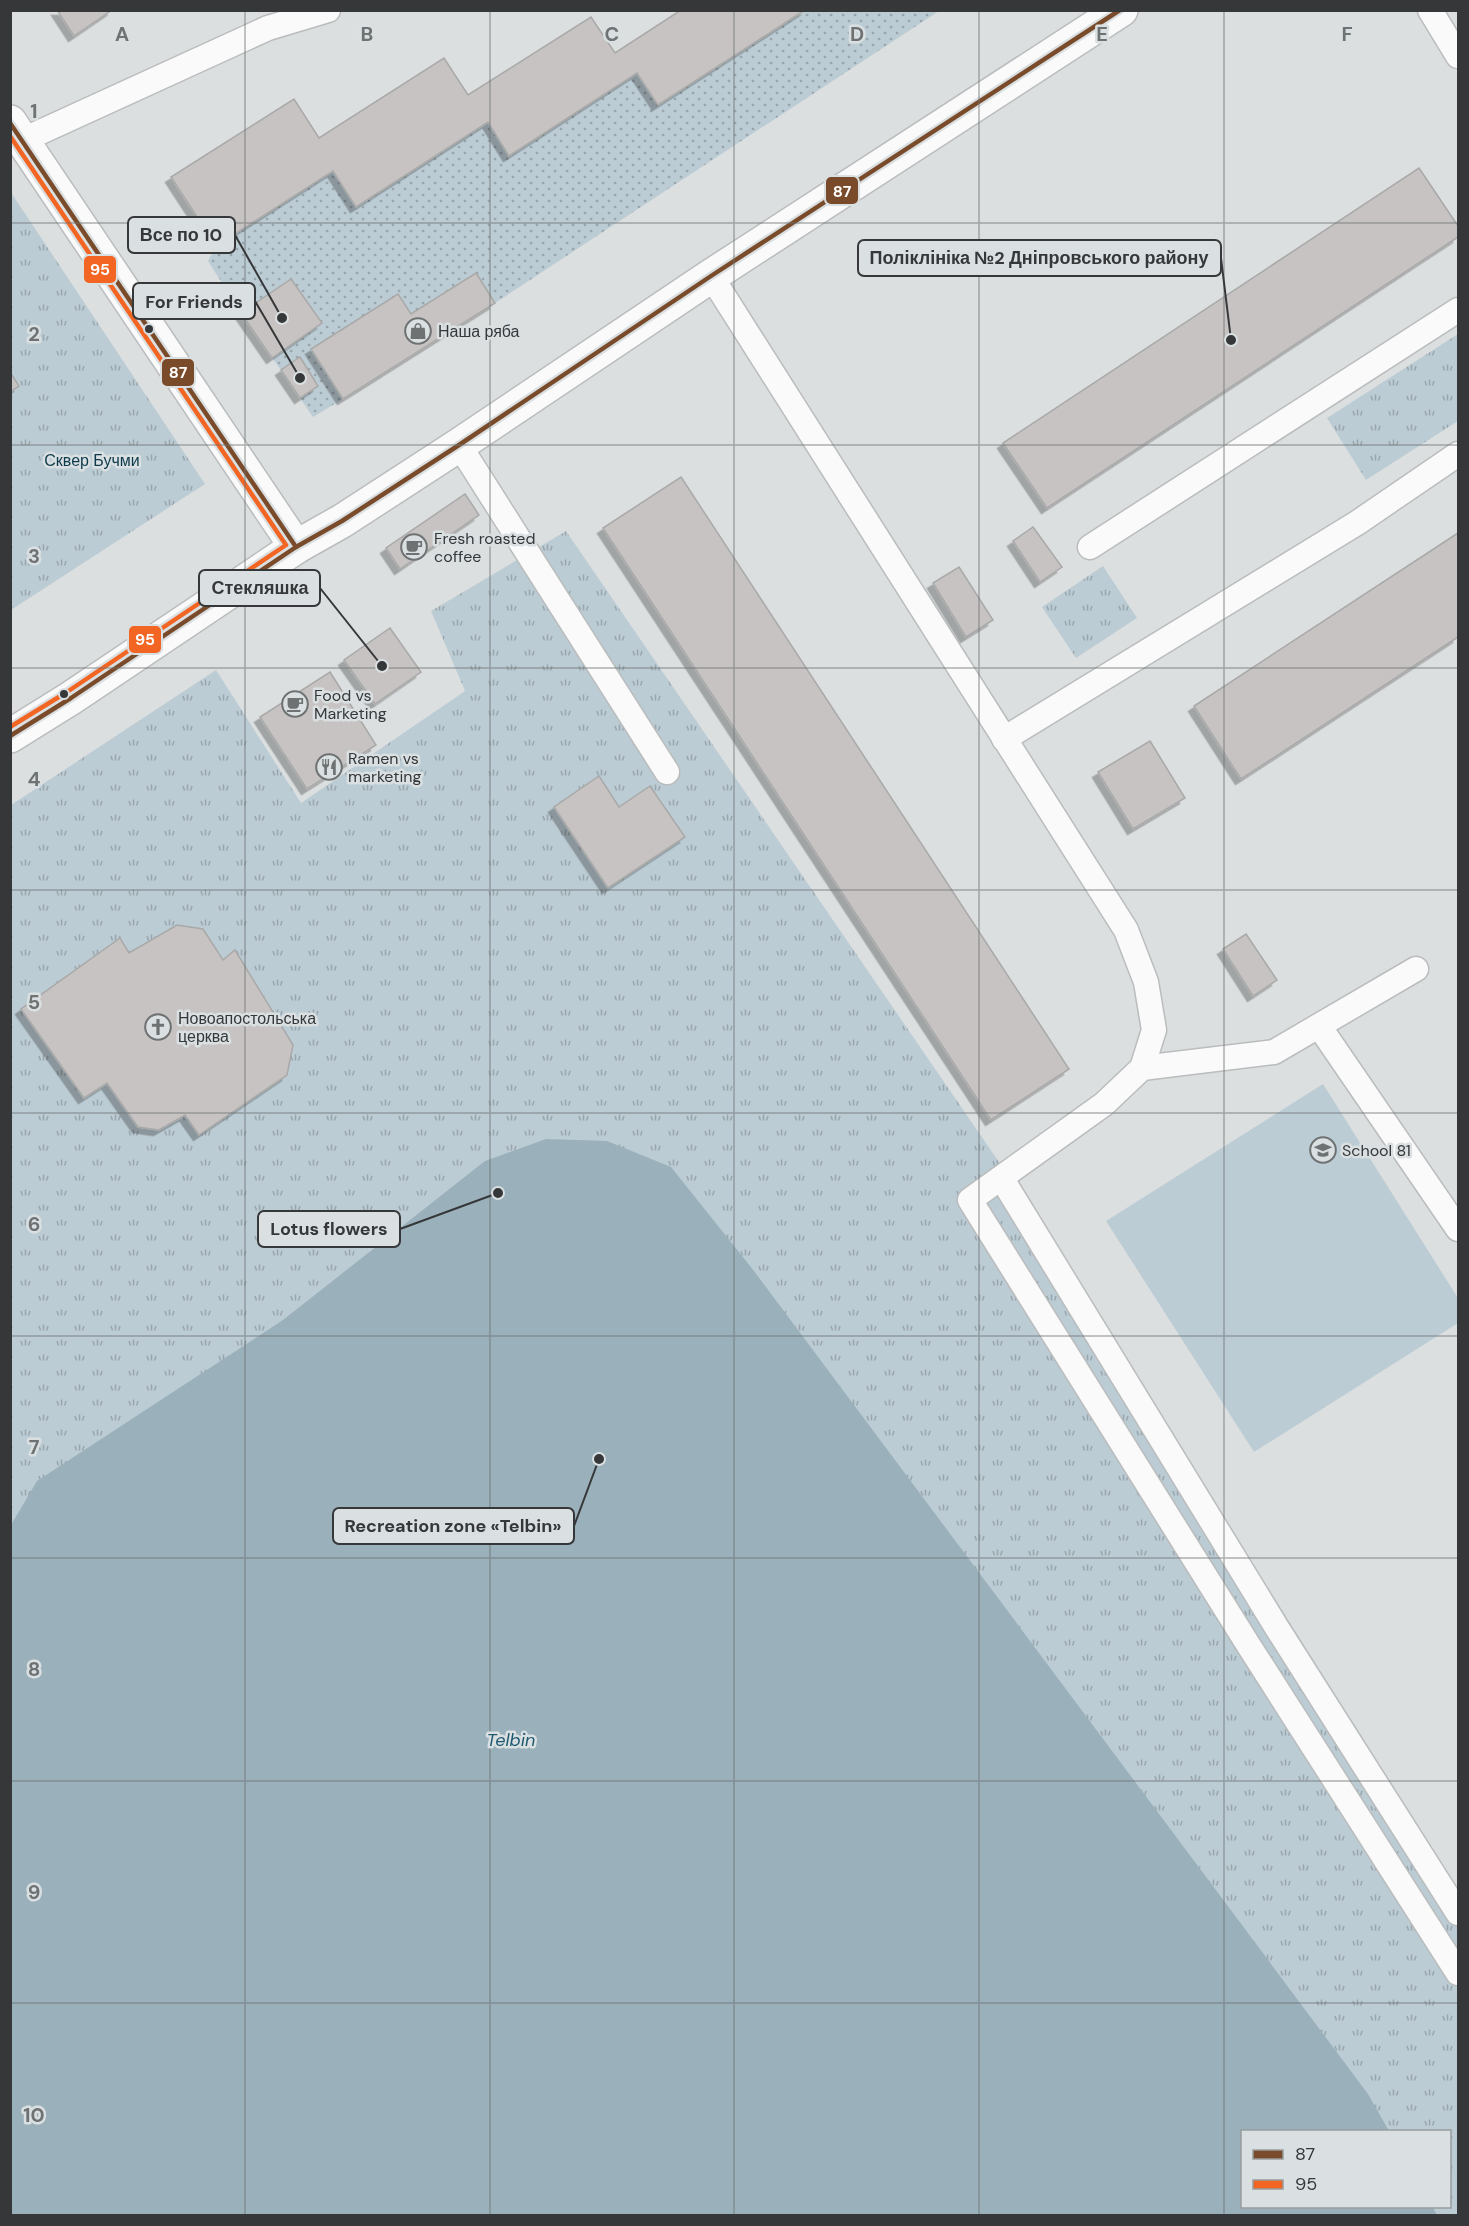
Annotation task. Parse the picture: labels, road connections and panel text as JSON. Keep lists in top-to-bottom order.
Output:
{
  "water": ["Telbin"],
  "parks": ["Сквер Бучми"],
  "places": {
    "other": [
      "Все по 10",
      "Поліклініка №2 Дніпровського району",
      "For Friends",
      "Стекляшка",
      "Lotus flowers",
      "Recreation zone «Telbin»"
    ],
    "shop": ["Наша ряба"],
    "cafe": ["Fresh roasted coffee", "Food vs Marketing"],
    "restaurant": ["Ramen vs marketing"],
    "church": ["Новоапостольська церква"],
    "school or university": ["School 81"]
  },
  "lines": ["transit line 87", "transit line 95"],
  "legend": ["87", "95"],
  "grid": {
    "columns": [
      "A",
      "B",
      "C",
      "D",
      "E",
      "F"
    ],
    "rows": [
      "1",
      "2",
      "3",
      "4",
      "5",
      "6",
      "7",
      "8",
      "9",
      "10"
    ]
  }
}
